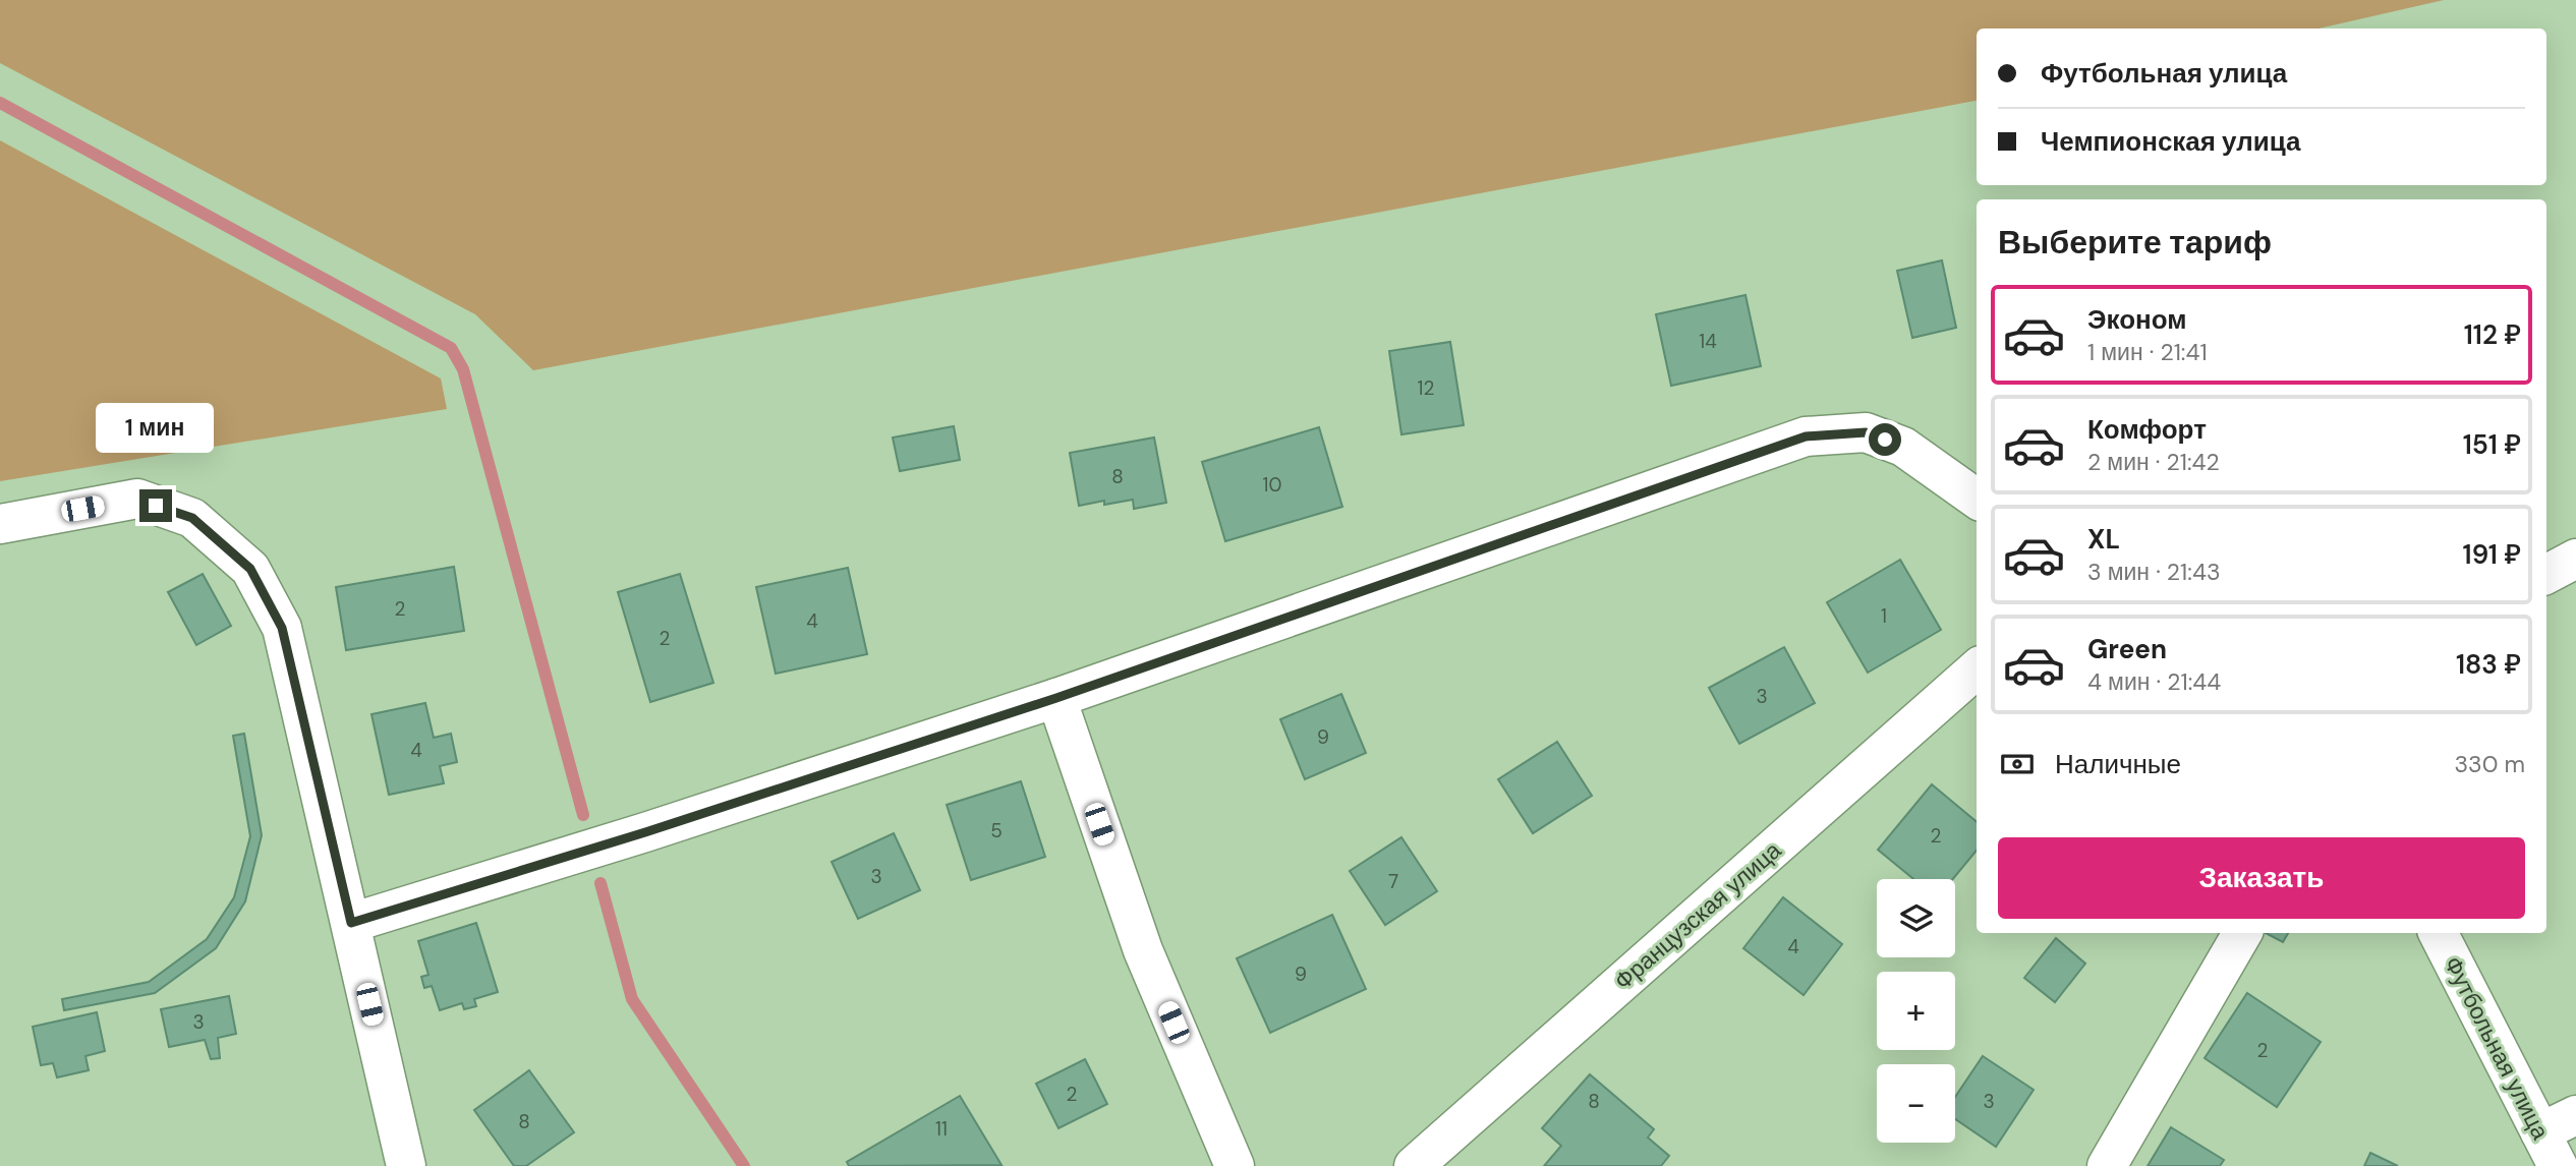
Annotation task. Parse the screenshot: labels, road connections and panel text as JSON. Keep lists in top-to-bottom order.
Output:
{
  "streets": {
    "street": ["Французская улица", "Футбольная улица"]
  },
  "house_numbers": [
    "14",
    "12",
    "8",
    "10",
    "2",
    "1",
    "4",
    "2",
    "3",
    "9",
    "4",
    "5",
    "2",
    "3",
    "7",
    "4",
    "9",
    "3",
    "2",
    "2",
    "8",
    "3",
    "8",
    "11"
  ],
  "page": {
    "banner": ["Футбольная улица", "Чемпионская улица"],
    "heading": "Выберите тариф",
    "list": [
      {
        "name": "Эконом",
        "note": "1 мин · 21:41",
        "value": "112 ₽"
      },
      {
        "name": "Комфорт",
        "note": "2 мин · 21:42",
        "value": "151 ₽"
      },
      {
        "name": "XL",
        "note": "3 мин · 21:43",
        "value": "191 ₽"
      },
      {
        "name": "Green",
        "note": "4 мин · 21:44",
        "value": "183 ₽"
      }
    ],
    "bubble": "1 мин",
    "pay": ["Наличные", "330 m"],
    "buttons": "Заказать",
    "map_buttons": ["+", "−"]
  }
}
